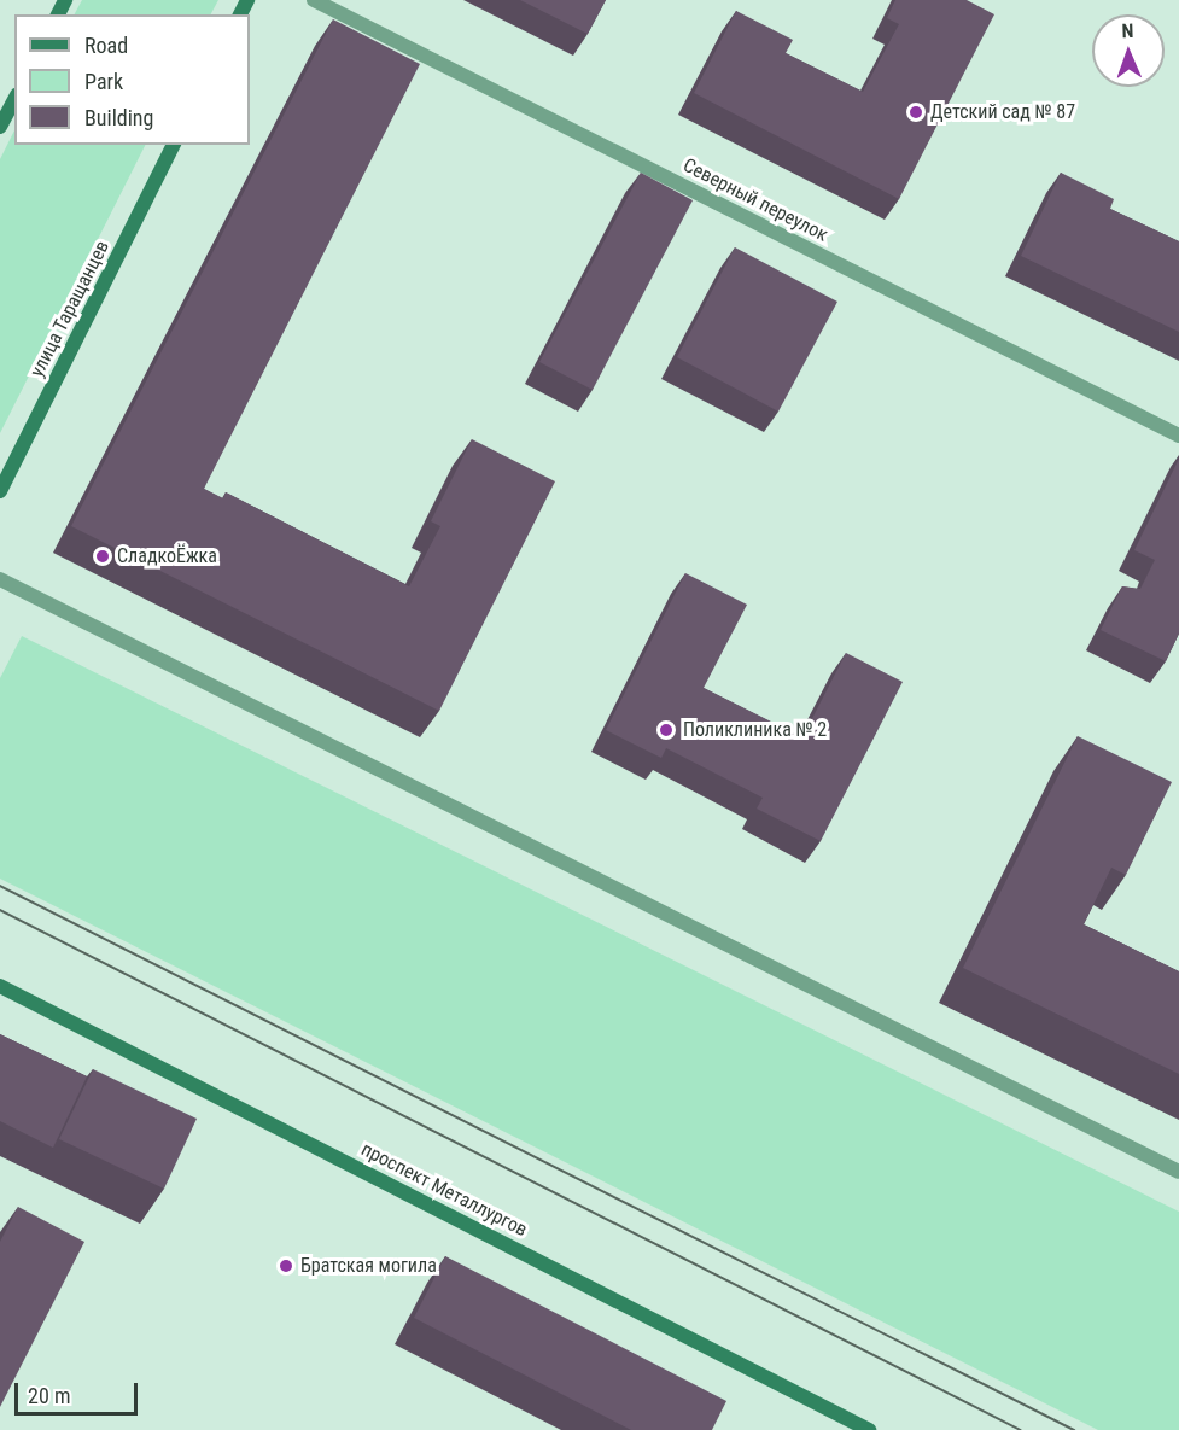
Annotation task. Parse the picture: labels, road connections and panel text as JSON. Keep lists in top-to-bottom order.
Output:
{
  "streets": {
    "main road": ["улица Таращанцев", "проспект Металлургов"],
    "street": ["Северный переулок"]
  },
  "places": [
    "Детский сад № 87",
    "СладкоЁжка",
    "Поликлиника № 2",
    "Братская могила"
  ],
  "legend": ["Road", "Park", "Building"],
  "scale_bar": "20 m",
  "north": "top"
}
